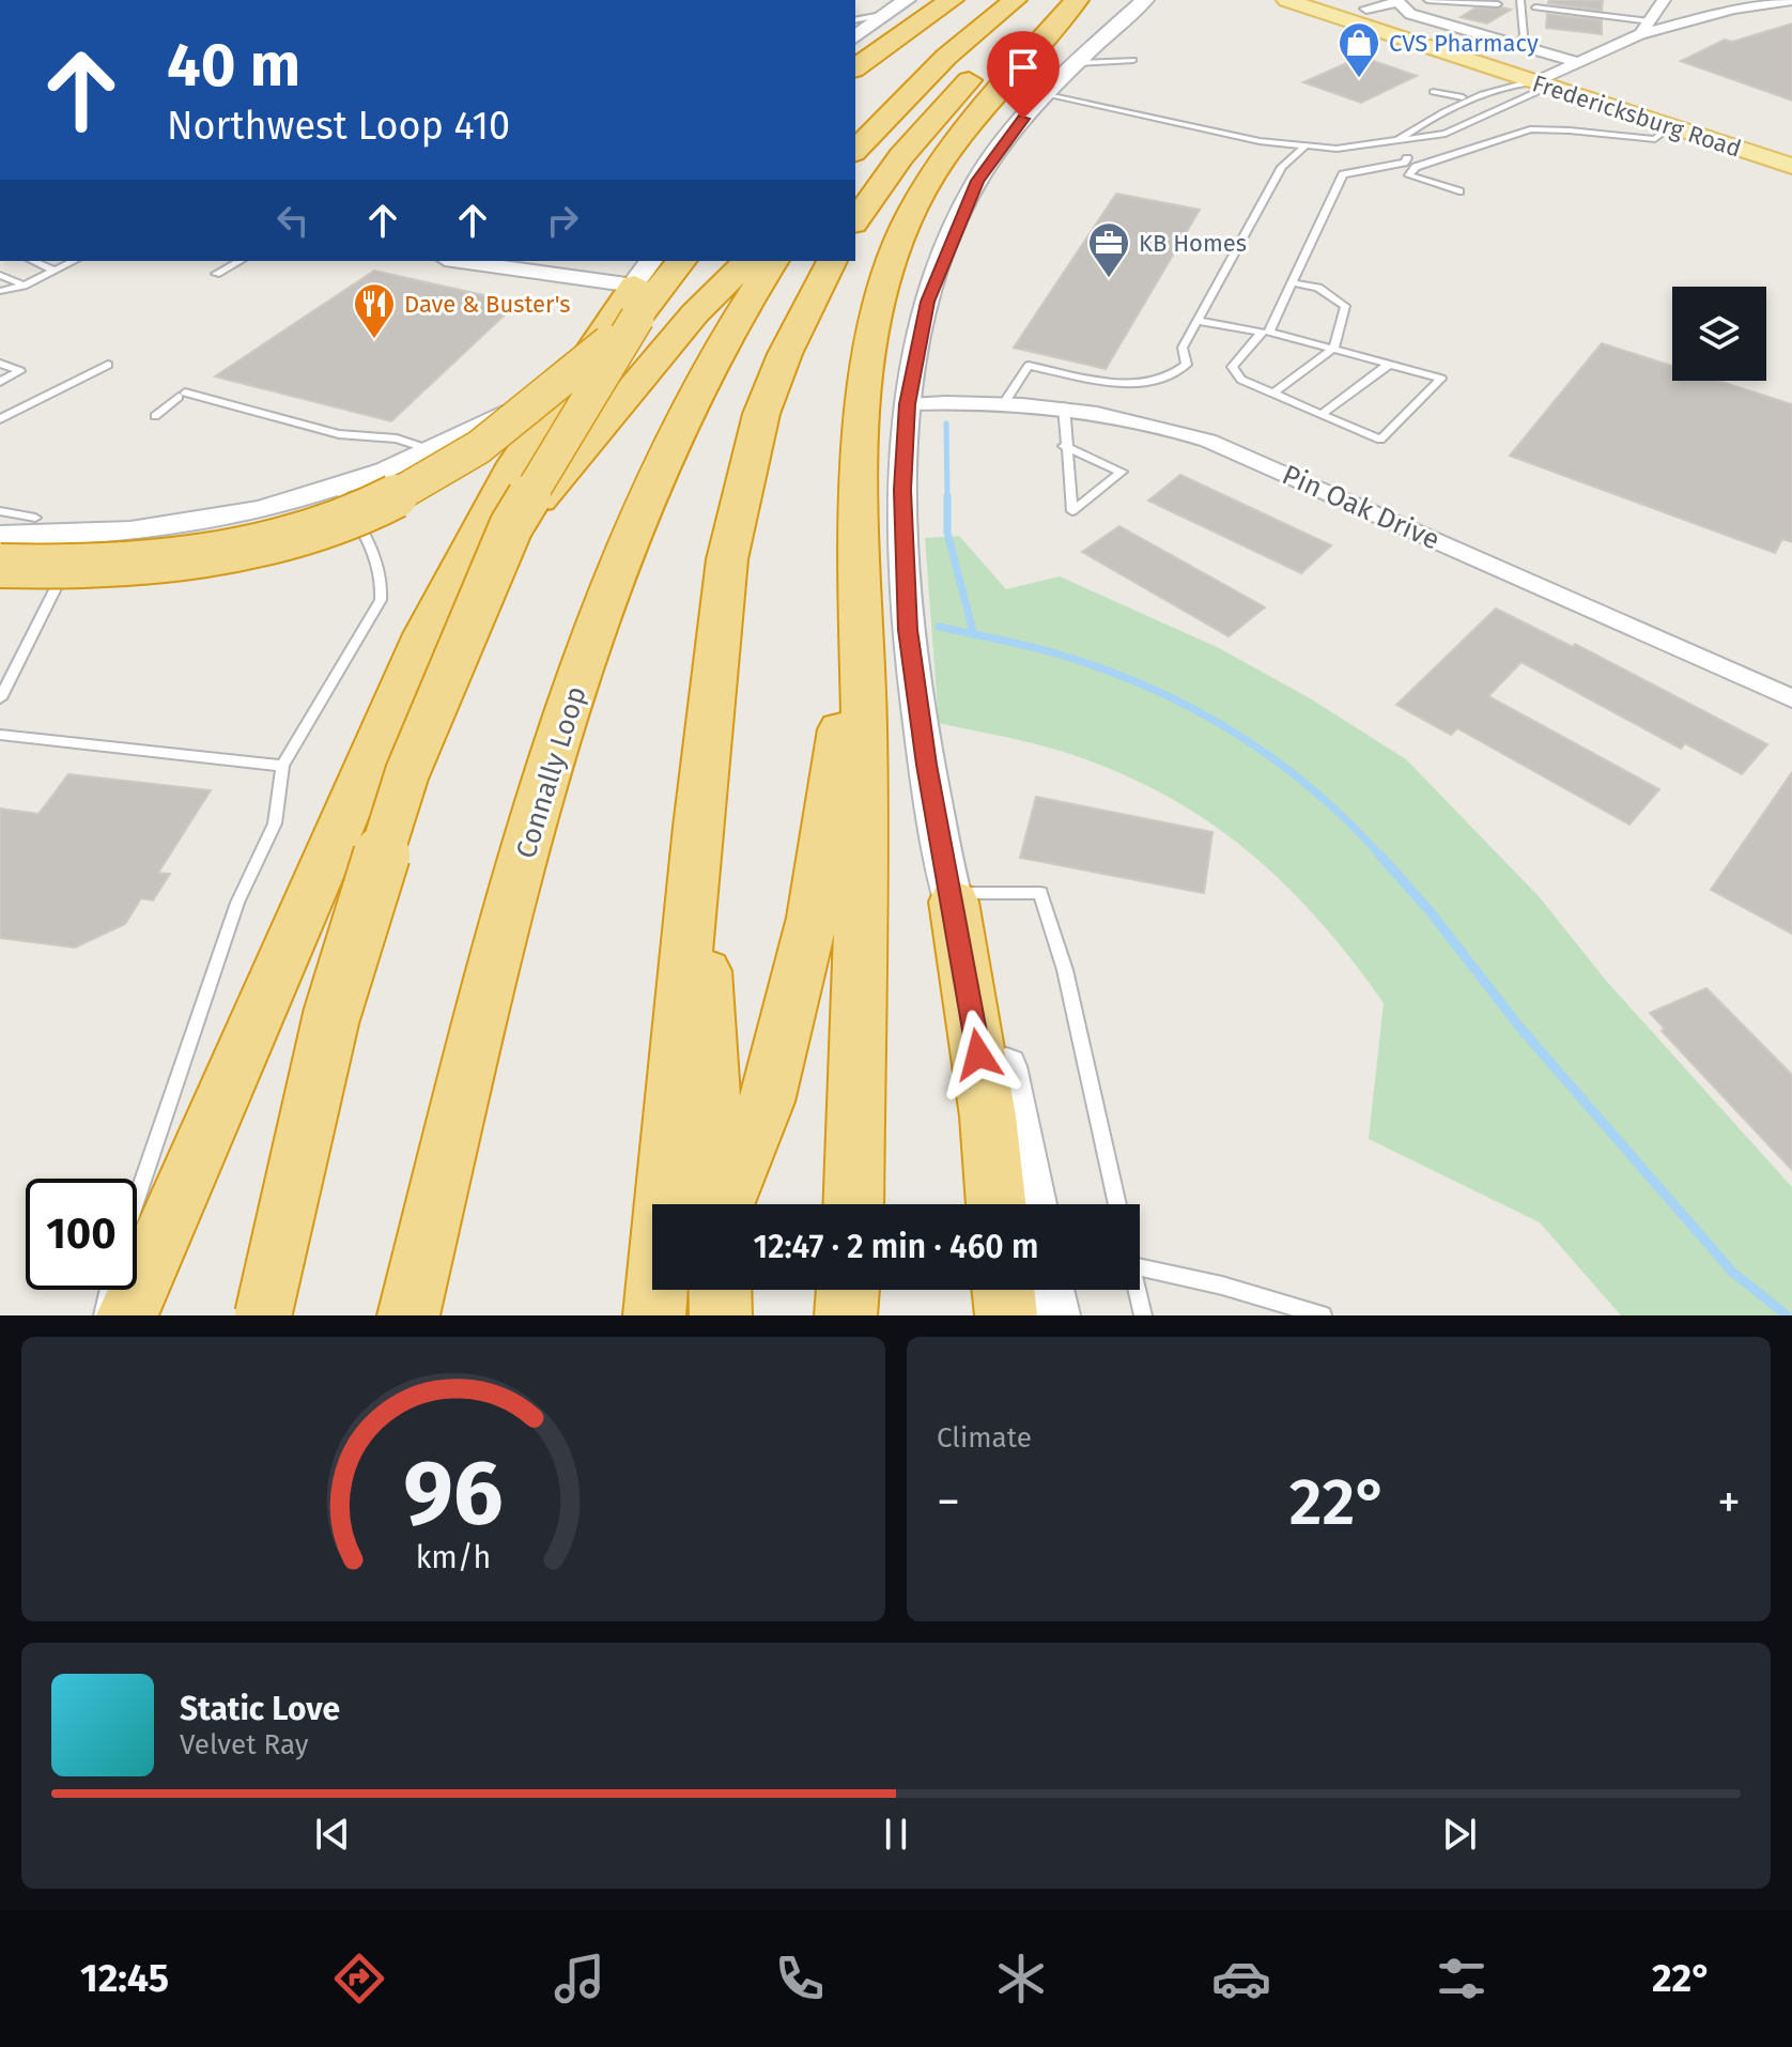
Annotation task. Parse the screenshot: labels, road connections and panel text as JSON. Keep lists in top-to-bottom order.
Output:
{
  "streets": {
    "highway": ["Connally Loop"],
    "main road": ["Fredericksburg Road"],
    "street": ["Pin Oak Drive"]
  },
  "places": {
    "shop": ["CVS Pharmacy"],
    "office": ["KB Homes"],
    "restaurant": ["Dave & Buster's"]
  },
  "page": {
    "turn": ["40 m", "Northwest Loop 410"],
    "limit": "100",
    "trip": "12:47 · 2 min · 460 m",
    "tile": "Climate",
    "heat": ["−", "22°", "+"],
    "song": ["Static Love", "Velvet Ray"],
    "tabs": ["12:45", "22°"],
    "gauge": ["96", "km/h"]
  }
}
